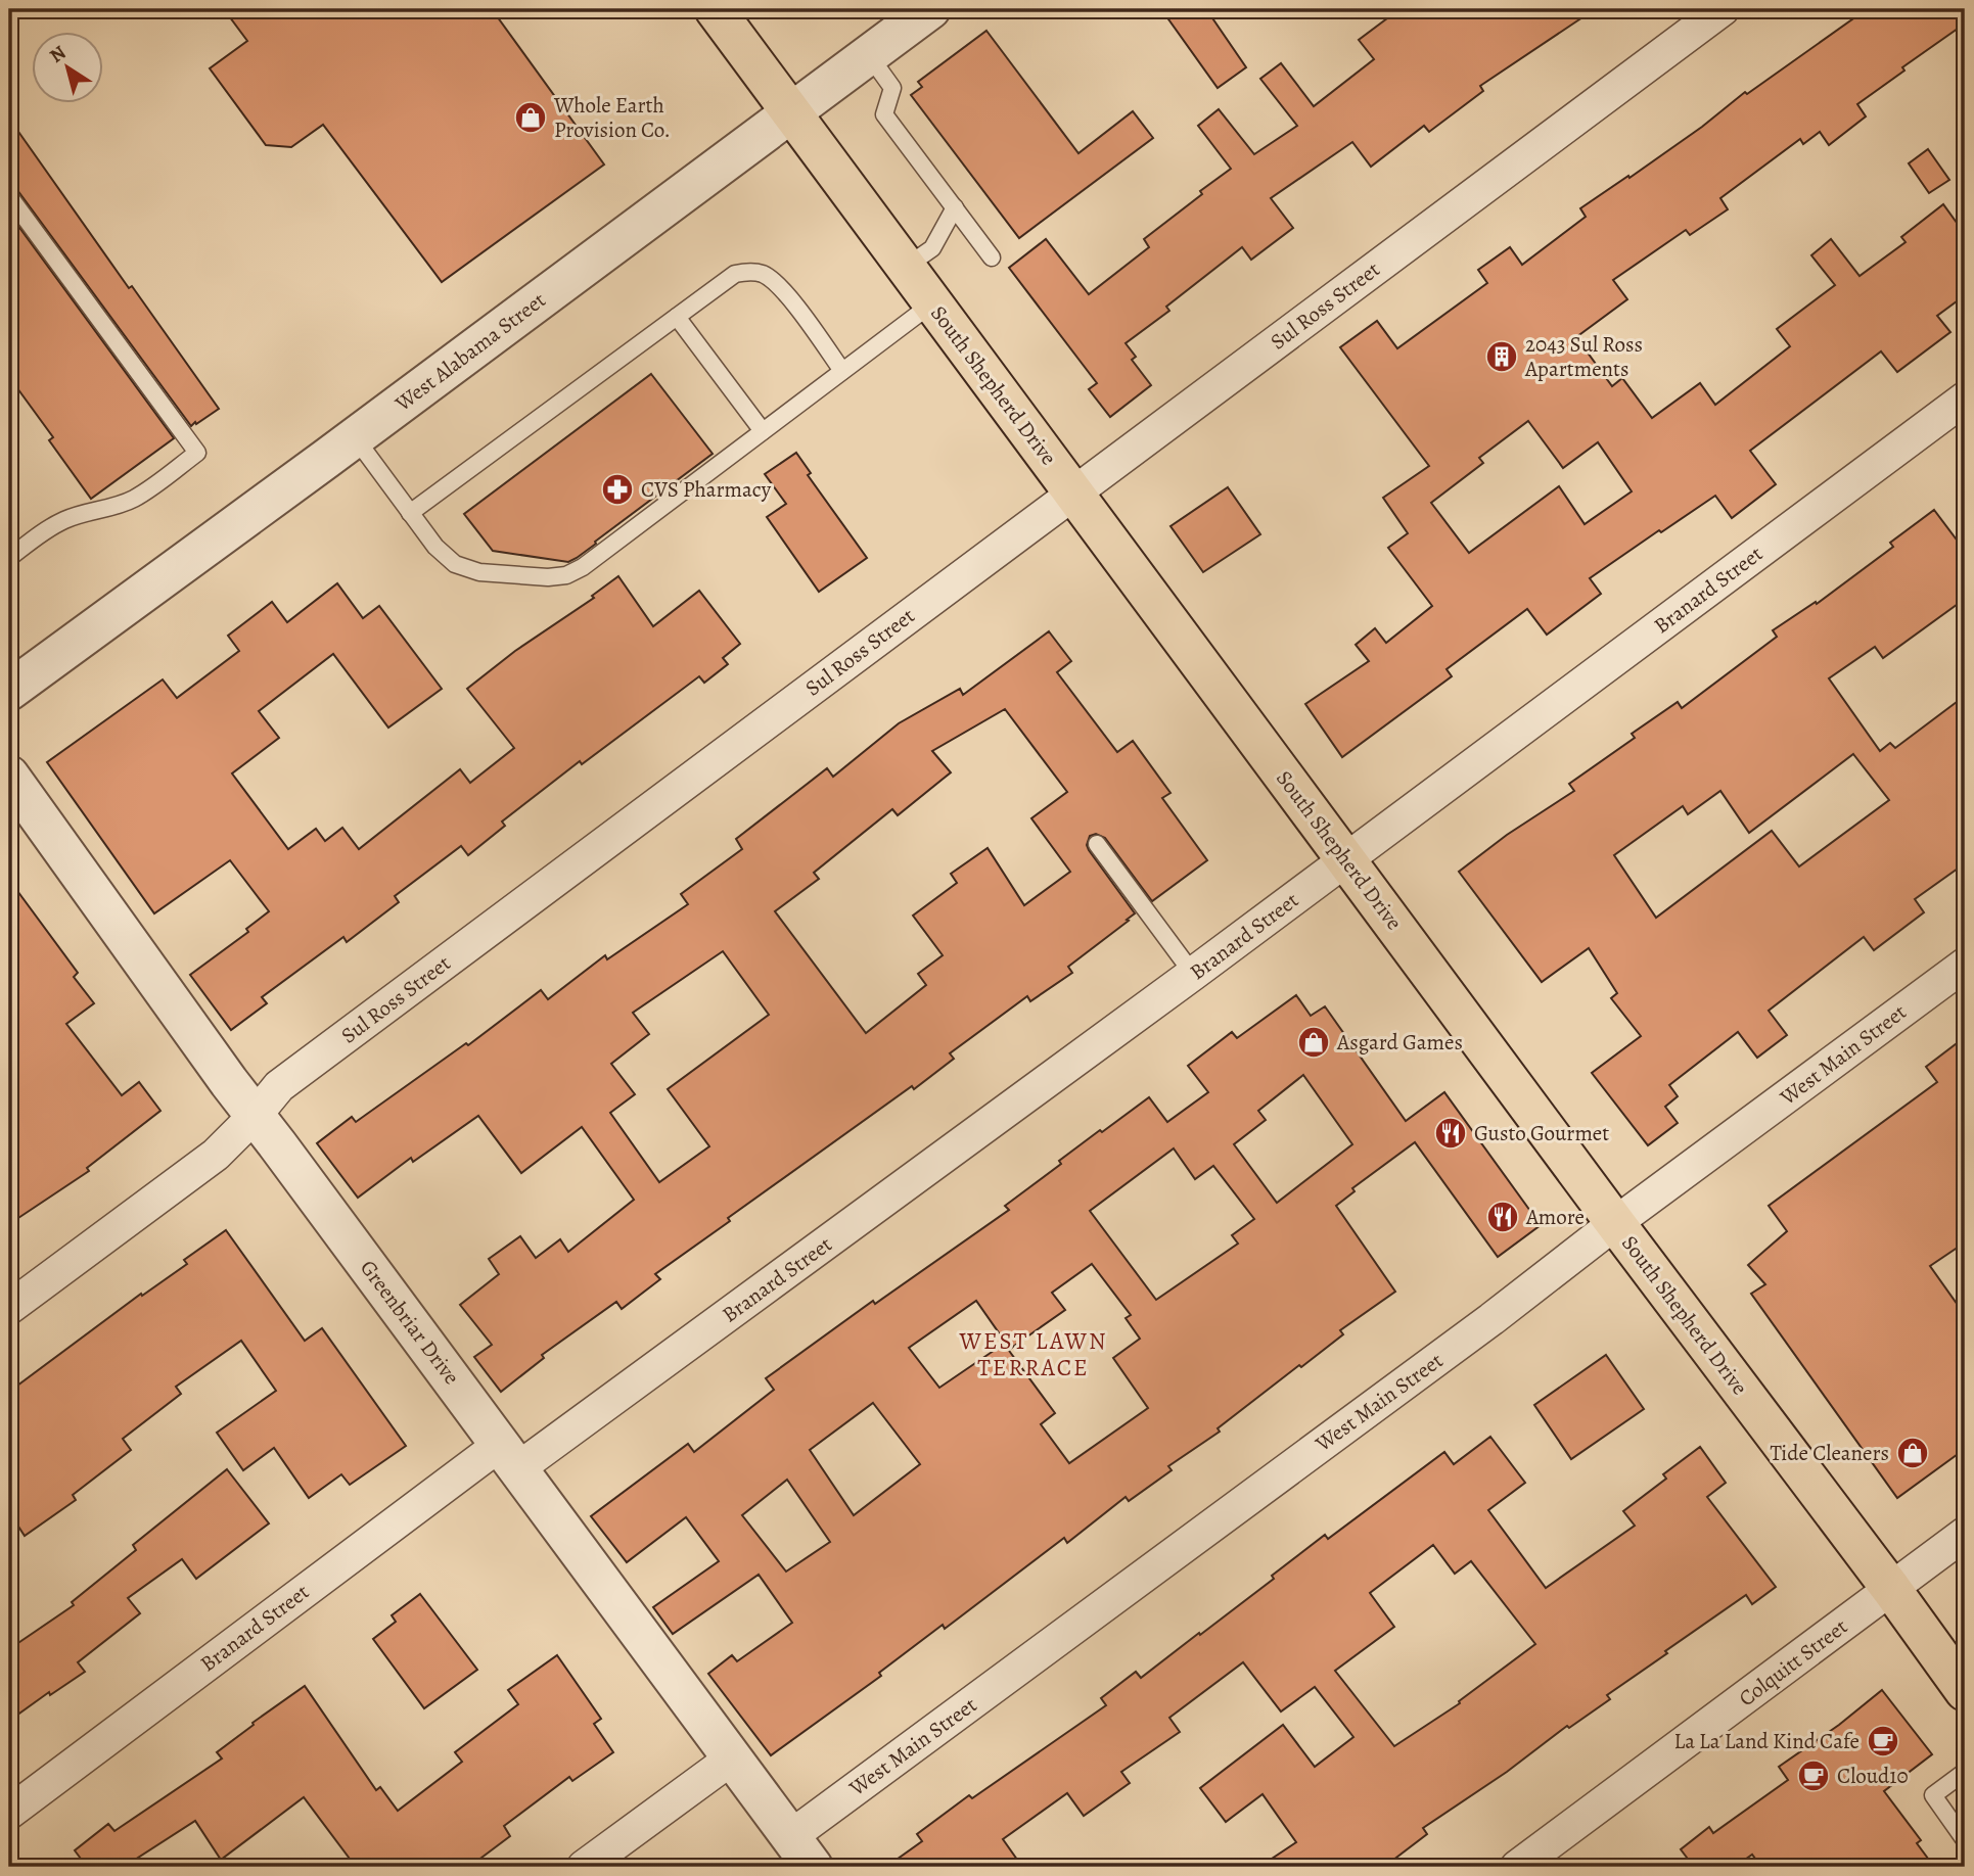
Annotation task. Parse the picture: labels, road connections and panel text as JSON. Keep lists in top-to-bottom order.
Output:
{
  "streets": {
    "main road": ["South Shepherd Drive"],
    "street": [
      "Sul Ross Street",
      "West Alabama Street",
      "Branard Street",
      "West Main Street",
      "Greenbriar Drive",
      "Colquitt Street"
    ]
  },
  "crossings": [
    ["Sul Ross Street", "South Shepherd Drive"],
    ["Sul Ross Street", "Greenbriar Drive"],
    ["West Alabama Street", "South Shepherd Drive"],
    ["South Shepherd Drive", "Branard Street"],
    ["South Shepherd Drive", "West Main Street"],
    ["South Shepherd Drive", "Colquitt Street"],
    ["Branard Street", "Greenbriar Drive"],
    ["West Main Street", "Greenbriar Drive"]
  ],
  "districts": ["WEST LAWN TERRACE"],
  "places": {
    "shop": ["Whole Earth Provision Co.", "Asgard Games", "Tide Cleaners"],
    "building": ["2043 Sul Ross Apartments"],
    "pharmacy": ["CVS Pharmacy"],
    "restaurant": ["Gusto Gourmet", "Amore"],
    "cafe": ["La La Land Kind Cafe", "Cloud10"]
  },
  "north": "top left"
}
